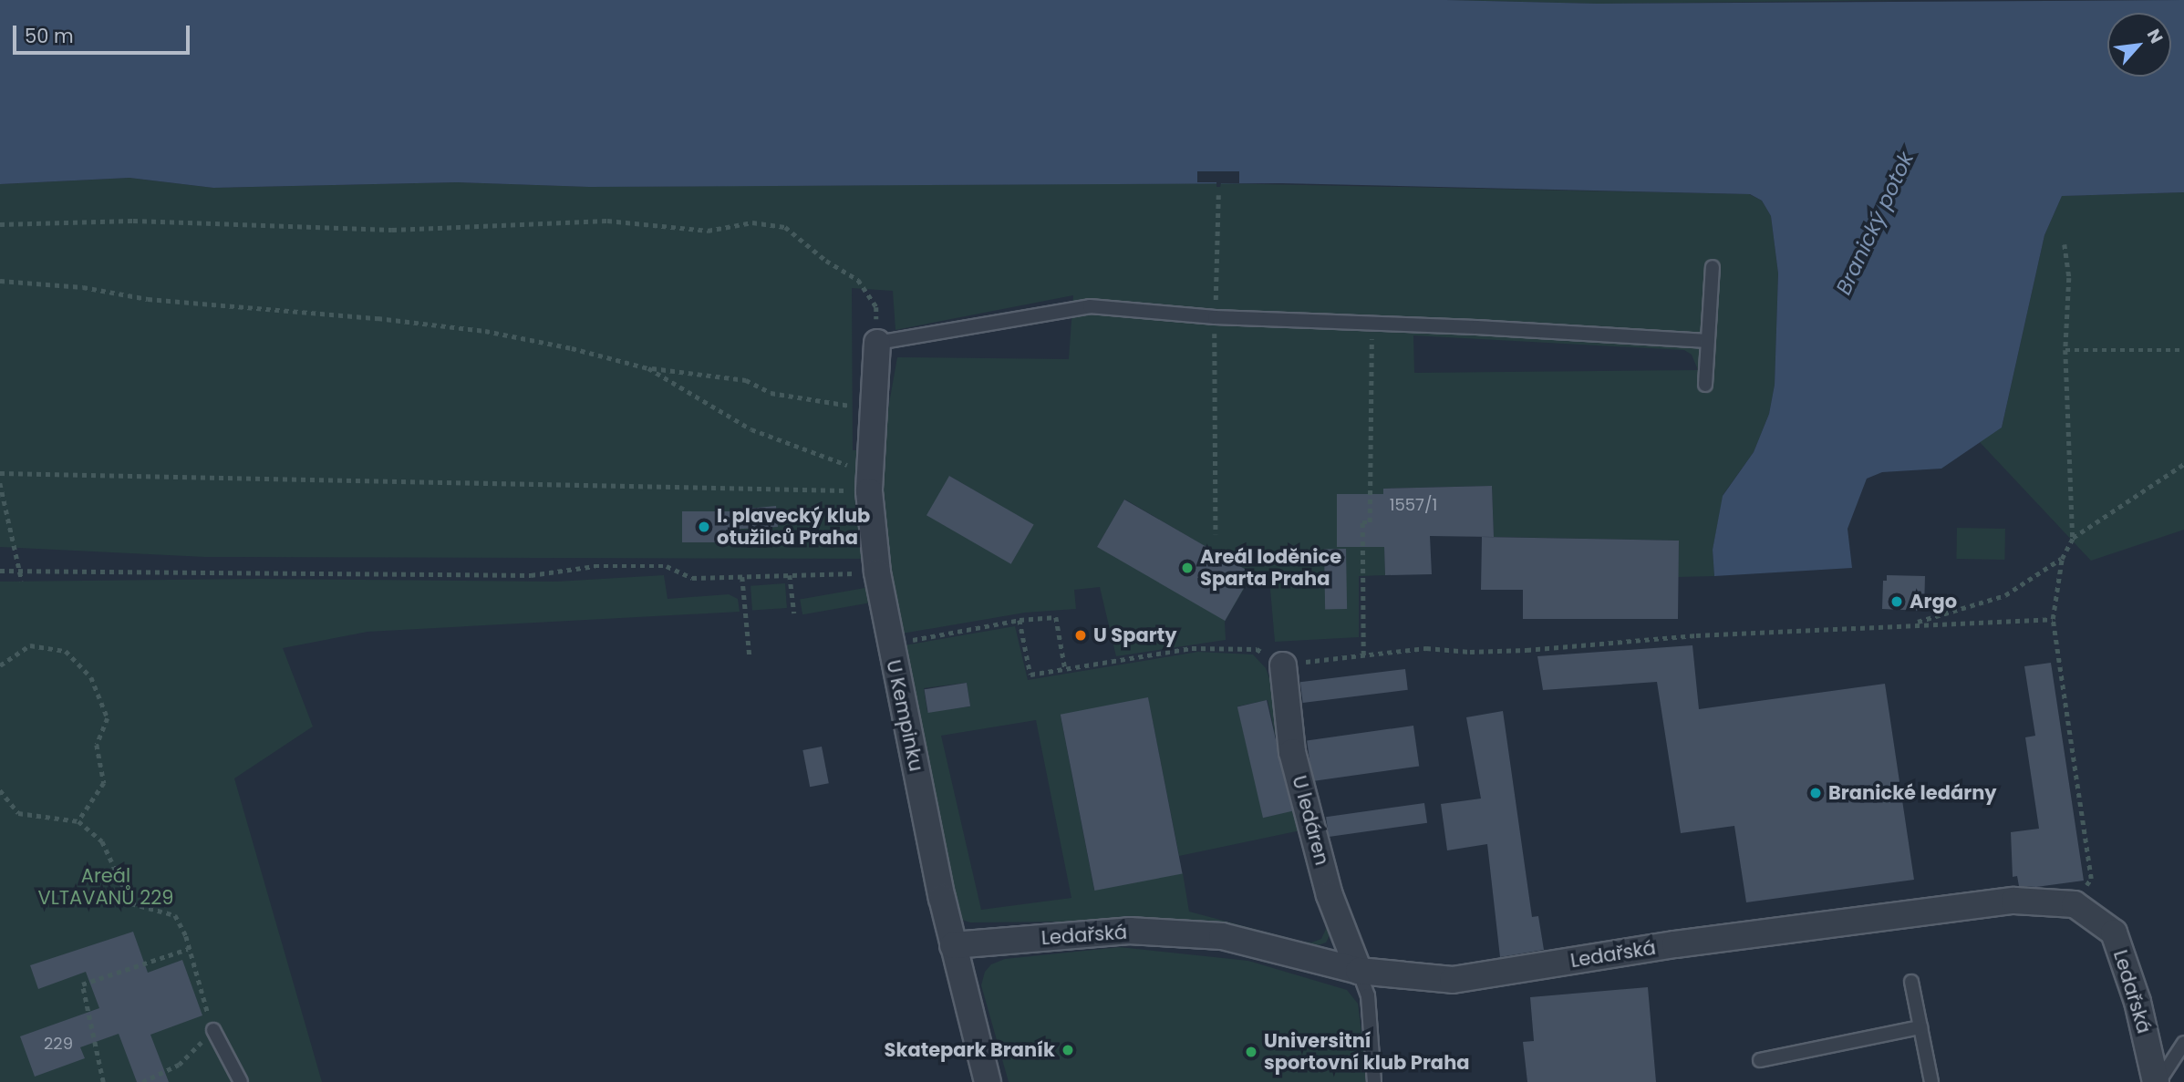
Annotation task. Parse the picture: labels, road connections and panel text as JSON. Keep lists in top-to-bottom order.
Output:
{
  "streets": {
    "street": ["U Kempinku", "U ledáren", "Ledařská"]
  },
  "crossings": [
    ["U Kempinku", "Ledařská"],
    ["U ledáren", "Ledařská"]
  ],
  "water": ["Branický potok"],
  "parks": ["Areál VLTAVANŮ 229"],
  "places": [
    "I. plavecký klub otužilců Praha",
    "Areál loděnice Sparta Praha",
    "Argo",
    "U Sparty",
    "Branické ledárny",
    "Skatepark Braník",
    "Universitní sportovní klub Praha"
  ],
  "house_numbers": ["1557/1", "229"],
  "scale_bar": "50 m",
  "north": "top right"
}
